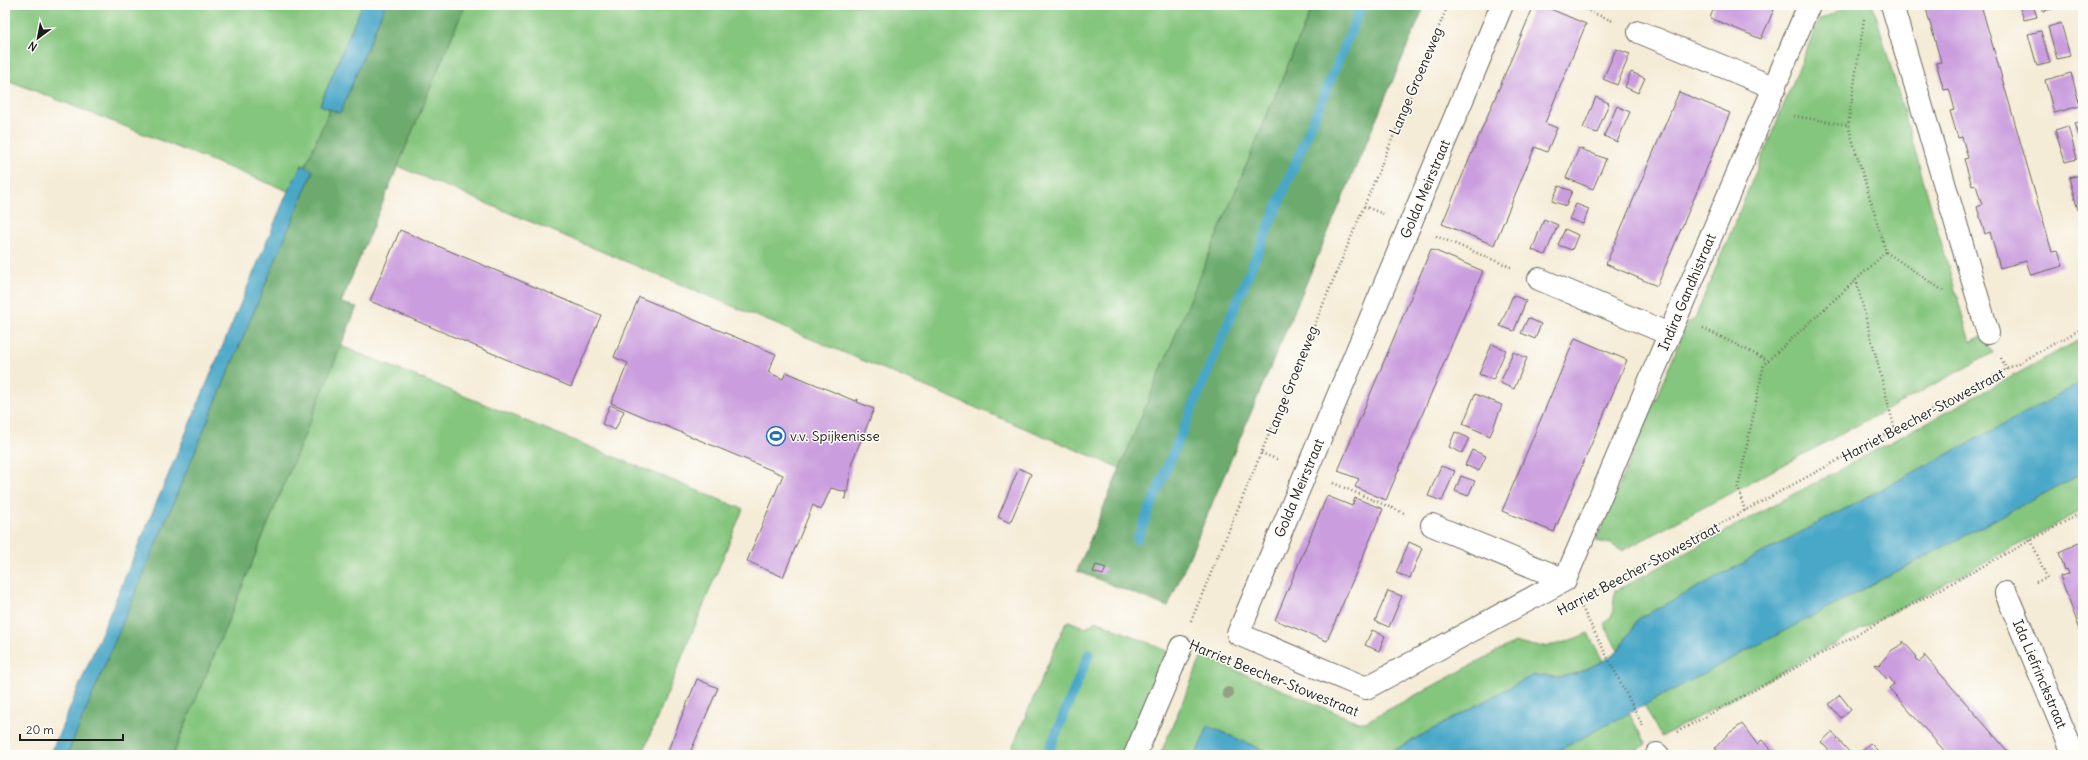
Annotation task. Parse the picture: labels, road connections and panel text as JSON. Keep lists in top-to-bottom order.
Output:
{
  "streets": {
    "street": ["Golda Meirstraat", "Indira Gandhistraat", "Ida Liefrinckstraat"],
    "path": ["Lange Groeneweg", "Harriet Beecher-Stowestraat"]
  },
  "crossings": [
    ["Golda Meirstraat", "Indira Gandhistraat"]
  ],
  "places": {
    "sports": ["v.v. Spijkenisse"]
  },
  "scale_bar": "20 m",
  "north": "bottom left"
}
